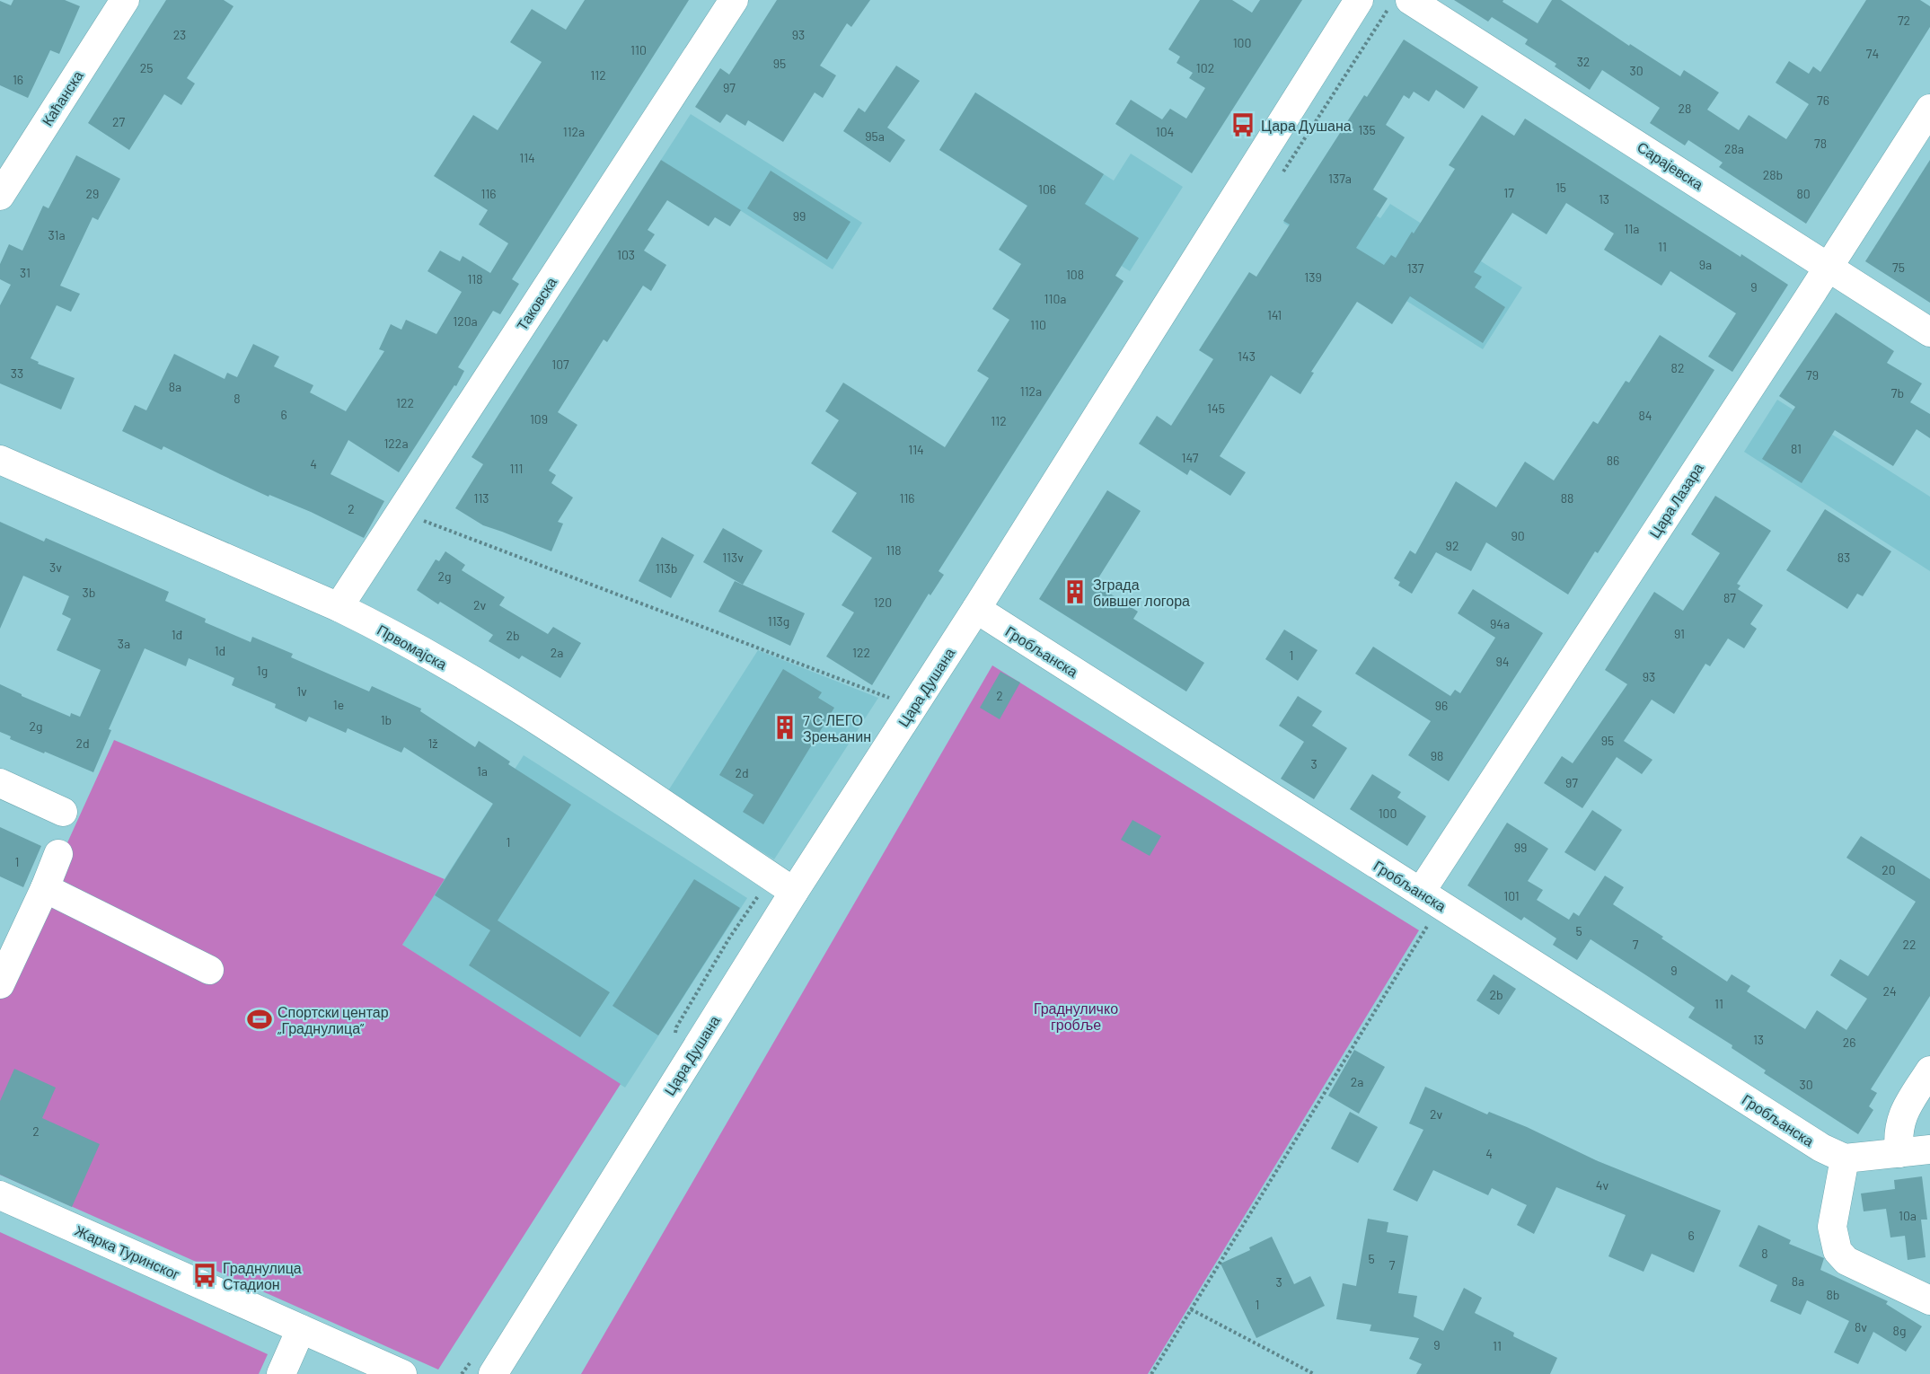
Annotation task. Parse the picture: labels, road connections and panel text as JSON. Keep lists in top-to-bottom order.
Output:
{
  "streets": {
    "street": [
      "Каћанска",
      "Сарајевска",
      "Таковска",
      "Цара Лазара",
      "Првомајска",
      "Гробљанска",
      "Цара Душана",
      "Жарка Туринског"
    ]
  },
  "crossings": [
    ["Сарајевска", "Цара Лазара"],
    ["Таковска", "Првомајска"],
    ["Цара Лазара", "Гробљанска"],
    ["Првомајска", "Цара Душана"],
    ["Гробљанска", "Цара Душана"]
  ],
  "parks": ["Граднуличко гробље"],
  "places": {
    "bus stop": ["Цара Душана", "Граднулица Стадион"],
    "building": ["Зграда бившег логора", "7 С ЛЕГО Зрењанин"],
    "sports": ["Спортски центар „Граднулица”"]
  },
  "house_numbers": [
    "72",
    "23",
    "93",
    "100",
    "110",
    "74",
    "32",
    "95",
    "25",
    "102",
    "30",
    "112",
    "16",
    "97",
    "76",
    "28",
    "27",
    "135",
    "112a",
    "104",
    "95a",
    "78",
    "28a",
    "114",
    "28b",
    "137a",
    "15",
    "106",
    "17",
    "29",
    "116",
    "80",
    "13",
    "99",
    "11a",
    "31a",
    "11",
    "103",
    "9a",
    "75",
    "137",
    "31",
    "108",
    "139",
    "118",
    "9",
    "110a",
    "141",
    "120a",
    "110",
    "143",
    "107",
    "82",
    "33",
    "79",
    "8a",
    "112a",
    "7b",
    "8",
    "122",
    "145",
    "6",
    "84",
    "109",
    "112",
    "122a",
    "81",
    "114",
    "147",
    "86",
    "4",
    "111",
    "113",
    "116",
    "88",
    "2",
    "90",
    "92",
    "118",
    "113v",
    "83",
    "3v",
    "113b",
    "2g",
    "3b",
    "87",
    "120",
    "2v",
    "113g",
    "94a",
    "91",
    "1đ",
    "2b",
    "3a",
    "1d",
    "2a",
    "122",
    "1",
    "94",
    "1g",
    "93",
    "1v",
    "2",
    "1e",
    "96",
    "1b",
    "2g",
    "95",
    "2d",
    "1ž",
    "98",
    "3",
    "1a",
    "2d",
    "97",
    "100",
    "1",
    "99",
    "1",
    "20",
    "101",
    "5",
    "7",
    "22",
    "9",
    "24",
    "2b",
    "11",
    "13",
    "26",
    "2a",
    "30",
    "2v",
    "2",
    "4",
    "4v",
    "10a",
    "6",
    "8",
    "5",
    "7",
    "8a",
    "3",
    "8b",
    "1",
    "8v",
    "8g",
    "9",
    "11"
  ]
}
